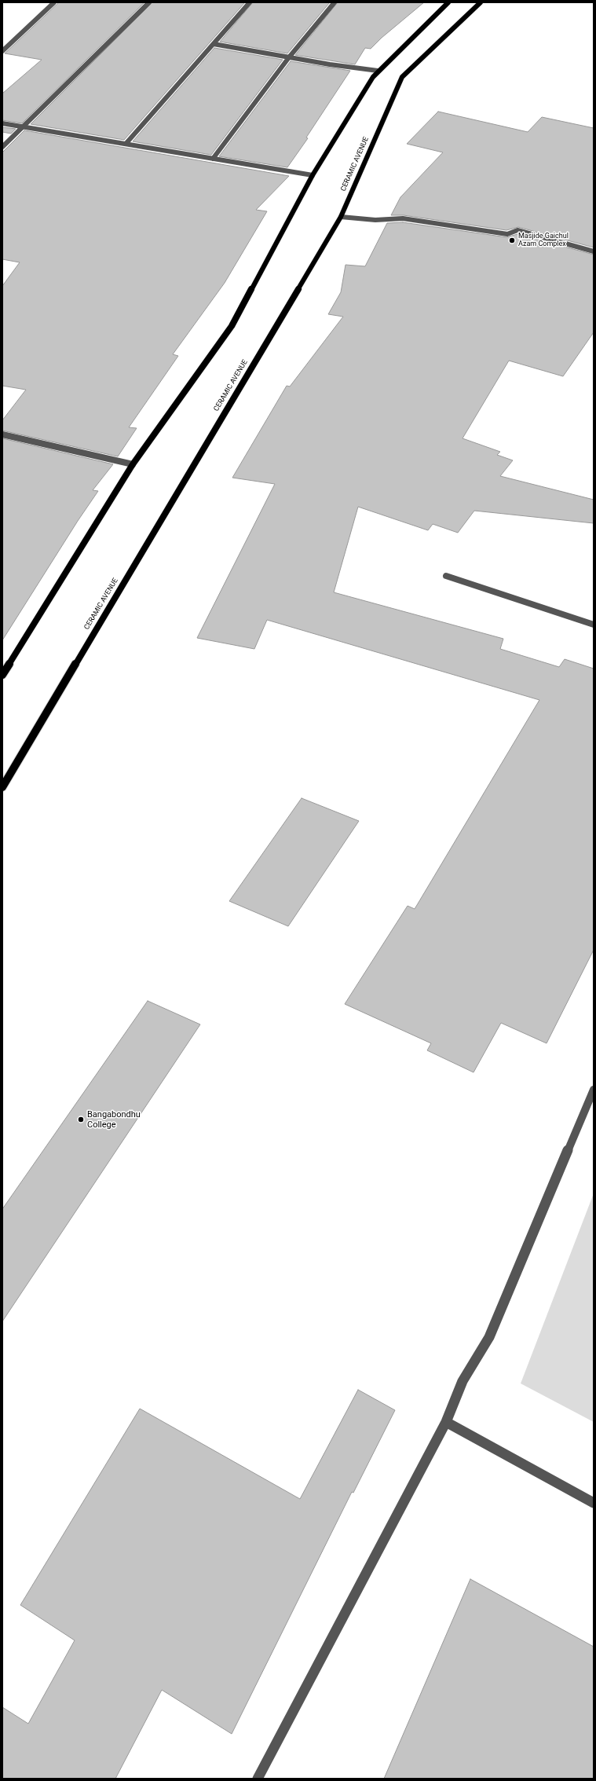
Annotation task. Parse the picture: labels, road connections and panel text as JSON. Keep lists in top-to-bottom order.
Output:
{
  "streets": {
    "main road": ["CERAMIC AVENUE"]
  },
  "places": ["Masjide Gaichul Azam Complex", "Bangabondhu College"]
}
